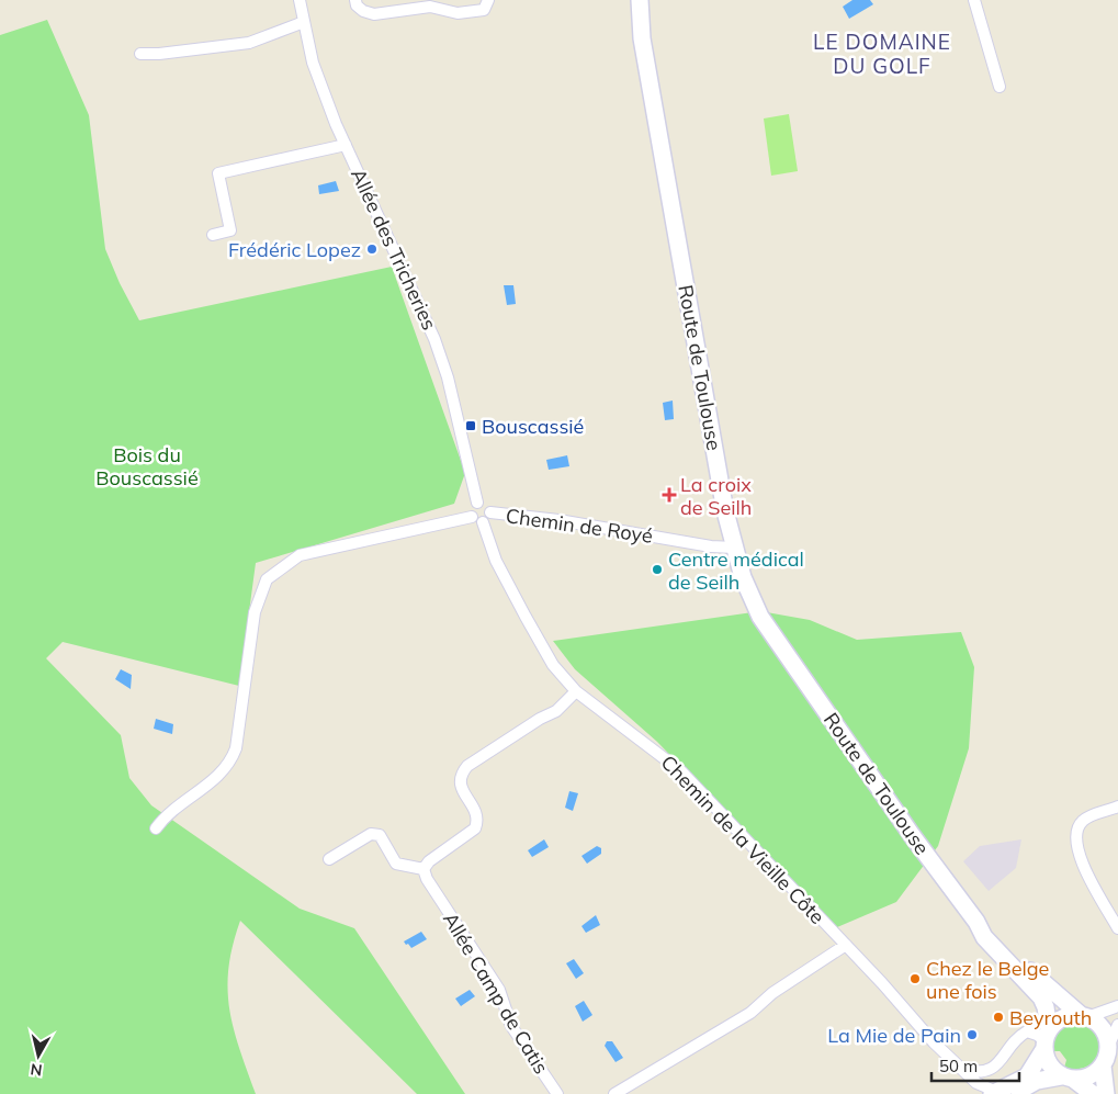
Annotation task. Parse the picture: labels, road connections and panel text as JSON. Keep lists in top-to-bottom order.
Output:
{
  "streets": {
    "main road": ["Route de Toulouse"],
    "street": [
      "Allée des Tricheries",
      "Chemin de Royé",
      "Chemin de la Vieille Côte",
      "Allée Camp de Catis"
    ]
  },
  "crossings": [
    ["Allée des Tricheries", "Chemin de Royé"],
    ["Allée des Tricheries", "Chemin de la Vieille Côte"],
    ["Route de Toulouse", "Chemin de Royé"],
    ["Chemin de Royé", "Chemin de la Vieille Côte"]
  ],
  "districts": ["LE DOMAINE DU GOLF"],
  "parks": ["Bois du Bouscassié"],
  "places": {
    "other": [
      "Frédéric Lopez",
      "Centre médical de Seilh",
      "Chez le Belge une fois",
      "Beyrouth",
      "La Mie de Pain"
    ],
    "transit": ["Bouscassié"],
    "health": ["La croix de Seilh"]
  },
  "scale_bar": "50 m",
  "north": "bottom"
}
